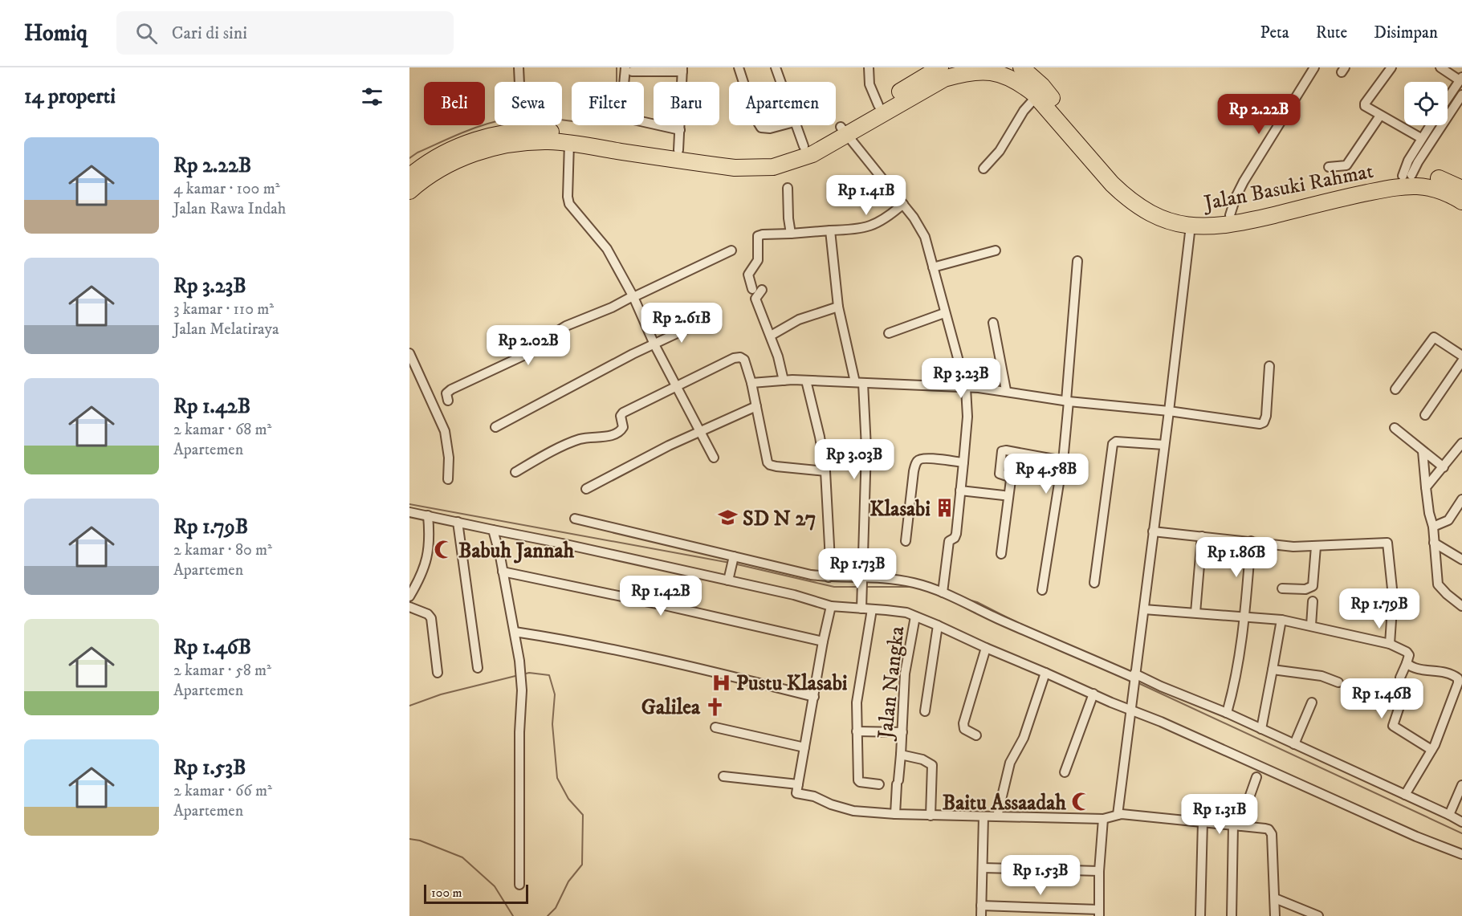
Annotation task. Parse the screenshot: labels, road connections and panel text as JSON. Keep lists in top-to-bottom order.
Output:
{
  "streets": {
    "highway": ["Jalan Basuki Rahmat"],
    "street": ["Jalan Nangka"]
  },
  "places": {
    "building": ["Klasabi"],
    "school or university": ["SD N 27"],
    "mosque": ["Babuh Jannah", "Baitu Assaadah"],
    "hospital": ["Pustu Klasabi"],
    "church": ["Galilea"]
  },
  "scale_bar": "100 m",
  "page": {
    "header": "Homiq",
    "search": "Cari di sini",
    "nav": ["Peta", "Rute", "Disimpan"],
    "heading": "14 properti",
    "chip": [
      "Beli",
      "Sewa",
      "Filter",
      "Baru",
      "Apartemen"
    ],
    "price": [
      "Rp 2.22B",
      "Rp 1.41B",
      "Rp 2.61B",
      "Rp 2.02B",
      "Rp 3.23B",
      "Rp 3.03B",
      "Rp 4.58B",
      "Rp 1.86B",
      "Rp 1.73B",
      "Rp 1.42B",
      "Rp 1.79B",
      "Rp 1.46B",
      "Rp 1.31B",
      "Rp 1.53B"
    ],
    "list": [
      {
        "name": "Rp 2.22B",
        "note": "4 kamar · 100 m² · Jalan Rawa Indah"
      },
      {
        "name": "Rp 3.23B",
        "note": "3 kamar · 110 m² · Jalan Melatiraya"
      },
      {
        "name": "Rp 1.42B",
        "note": "2 kamar · 68 m² · Apartemen"
      },
      {
        "name": "Rp 1.79B",
        "note": "2 kamar · 80 m² · Apartemen"
      },
      {
        "name": "Rp 1.46B",
        "note": "2 kamar · 58 m² · Apartemen"
      },
      {
        "name": "Rp 1.53B",
        "note": "2 kamar · 66 m² · Apartemen"
      }
    ],
    "scale": "100 m"
  }
}
